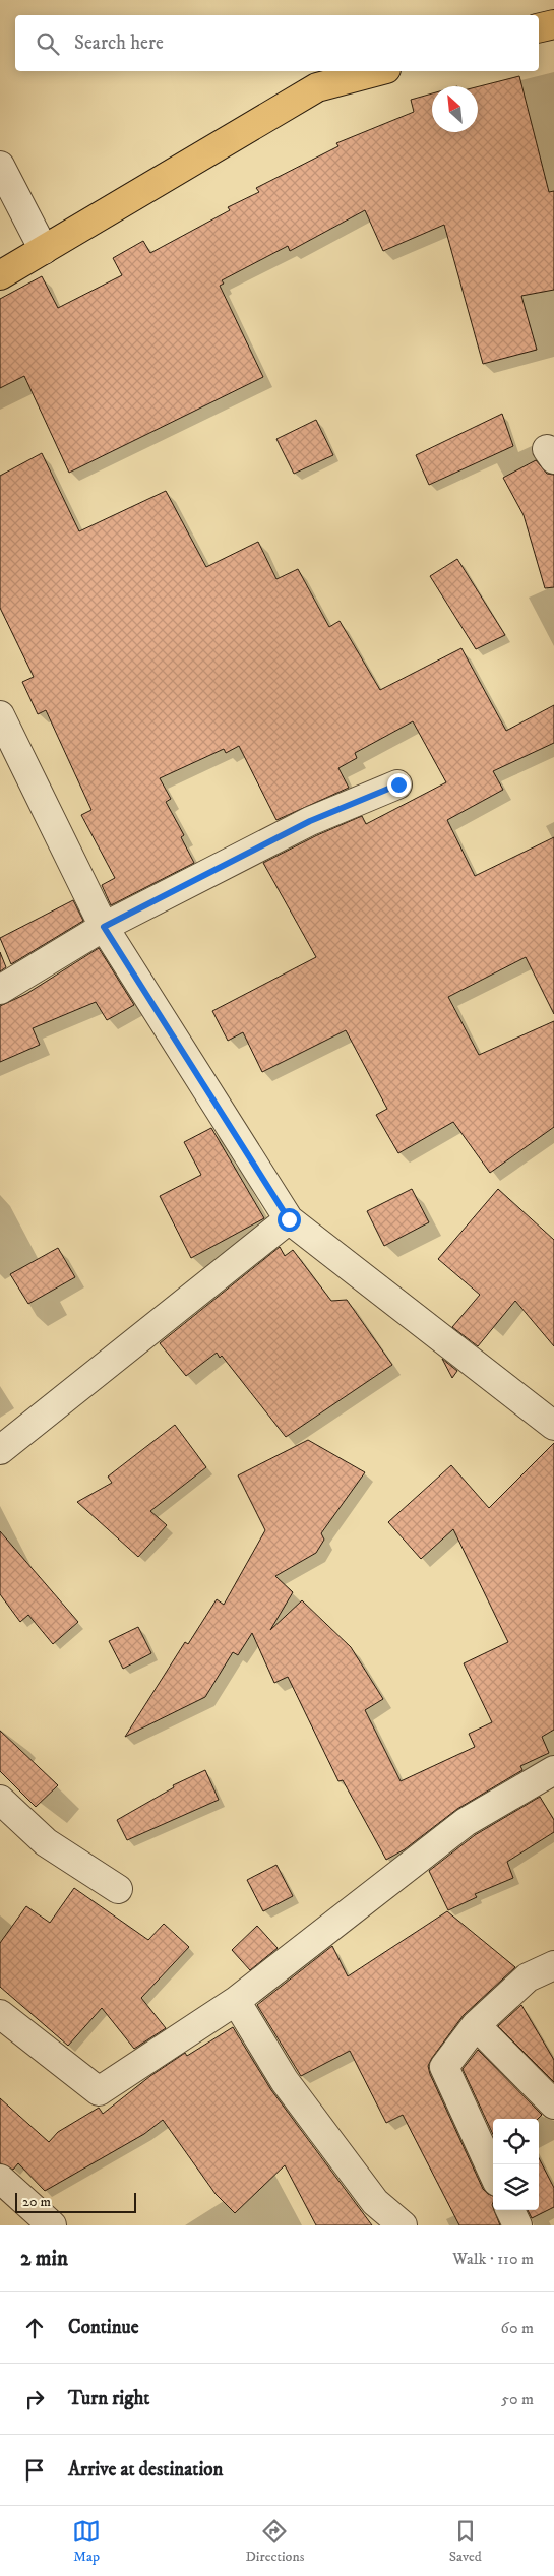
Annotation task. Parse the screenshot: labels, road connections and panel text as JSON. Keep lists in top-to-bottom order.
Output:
{
  "scale_bar": "20 m",
  "north": "top left",
  "page": {
    "search": "Search here",
    "scale": "20 m",
    "heading": ["2 min", "Walk · 110 m"],
    "list": [
      ["Continue", "60 m"],
      ["Turn right", "50 m"],
      "Arrive at destination"
    ],
    "nav": ["Map", "Directions", "Saved"]
  }
}
